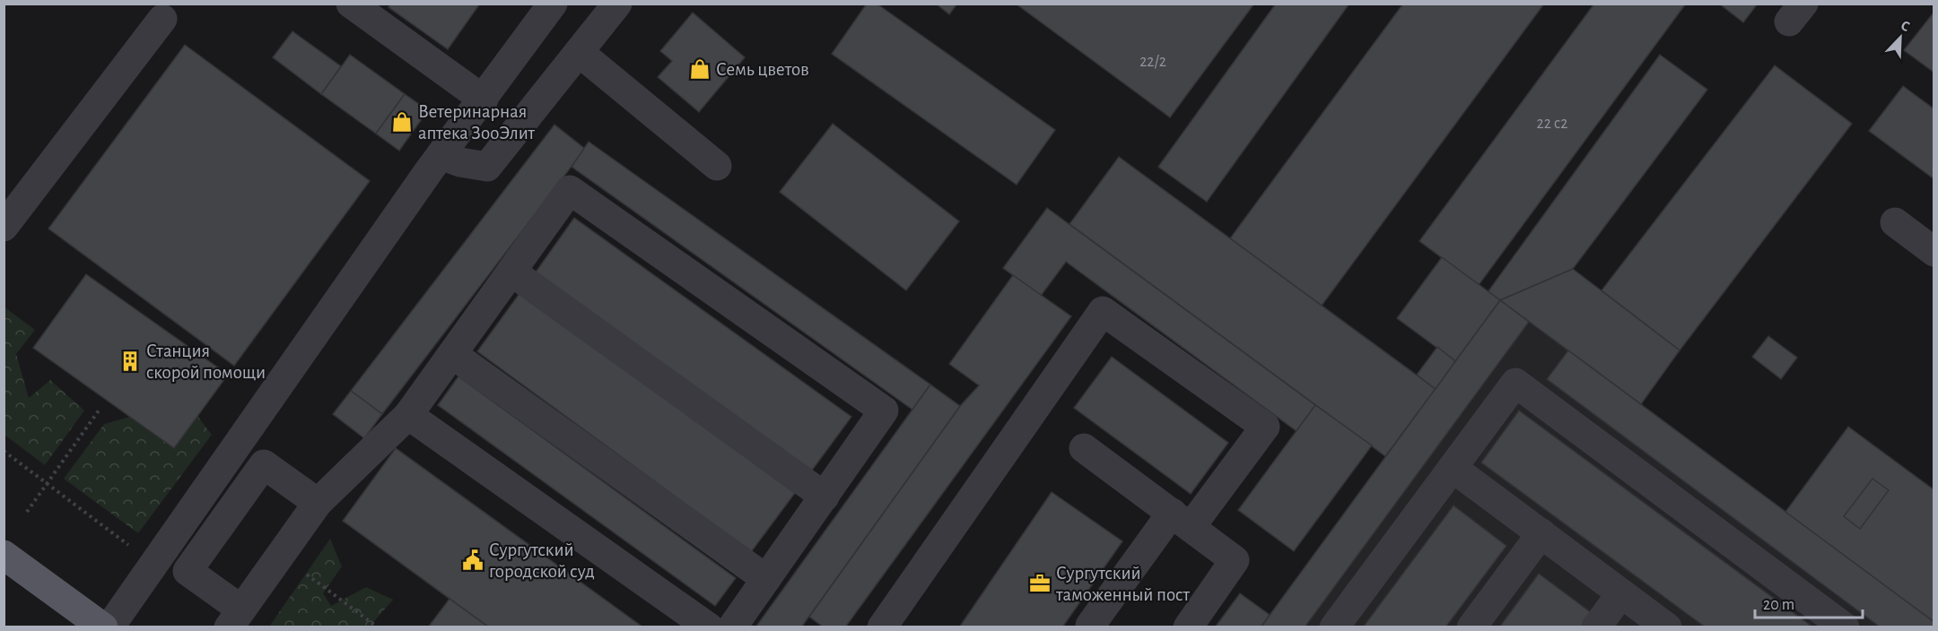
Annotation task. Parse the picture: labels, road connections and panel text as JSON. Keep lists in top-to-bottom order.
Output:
{
  "places": {
    "shop": ["Семь цветов", "Ветеринарная аптека ЗооЭлит"],
    "building": ["Станция скорой помощи"],
    "public building": ["Сургутский городской суд"],
    "office": ["Сургутский таможенный пост"]
  },
  "house_numbers": ["22/2", "22 с2"],
  "scale_bar": "20 m",
  "north": "top right"
}
